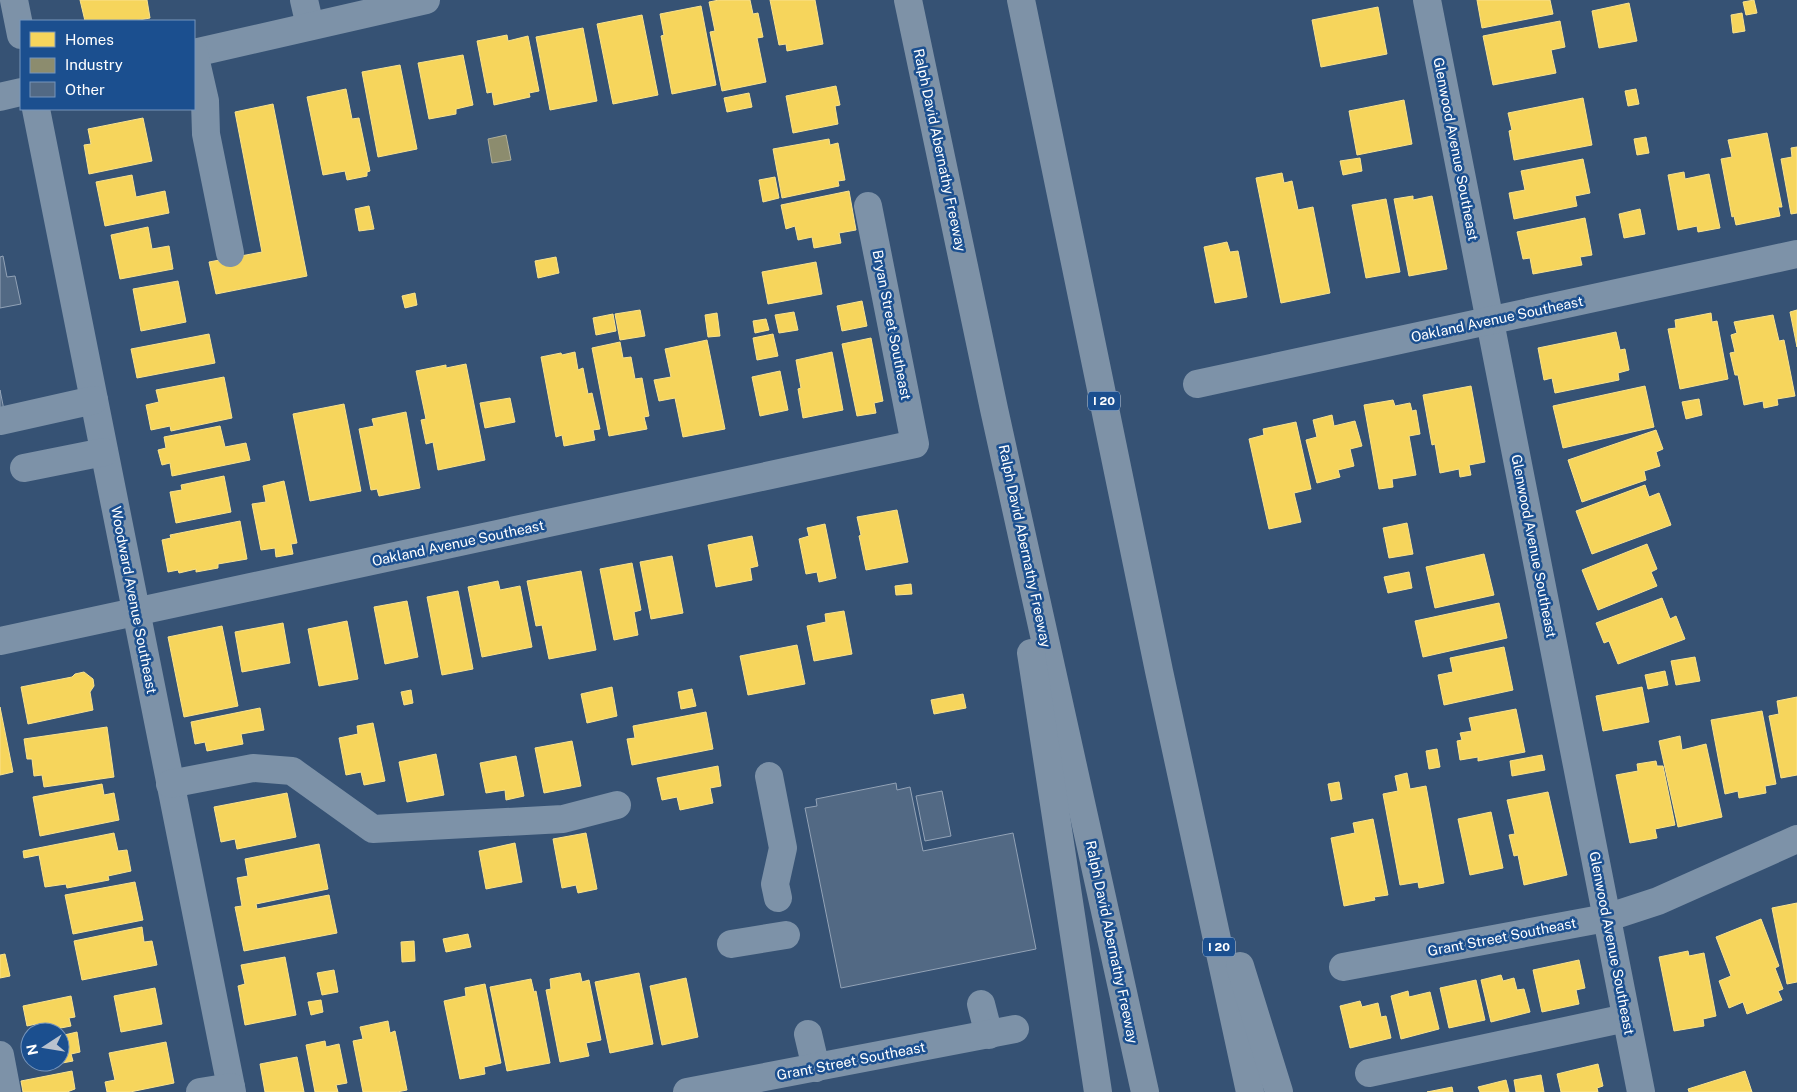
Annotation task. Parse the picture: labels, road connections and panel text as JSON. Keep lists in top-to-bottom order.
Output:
{
  "streets": {
    "highway": ["Ralph David Abernathy Freeway", "I 20"],
    "street": [
      "Glenwood Avenue Southeast",
      "Oakland Avenue Southeast",
      "Bryan Street Southeast",
      "Woodward Avenue Southeast",
      "Grant Street Southeast"
    ]
  },
  "crossings": [
    ["Glenwood Avenue Southeast", "Oakland Avenue Southeast"],
    ["Glenwood Avenue Southeast", "Grant Street Southeast"],
    ["Oakland Avenue Southeast", "Bryan Street Southeast"],
    ["Oakland Avenue Southeast", "Woodward Avenue Southeast"]
  ],
  "legend": ["Homes", "Industry", "Other"],
  "north": "left"
}
